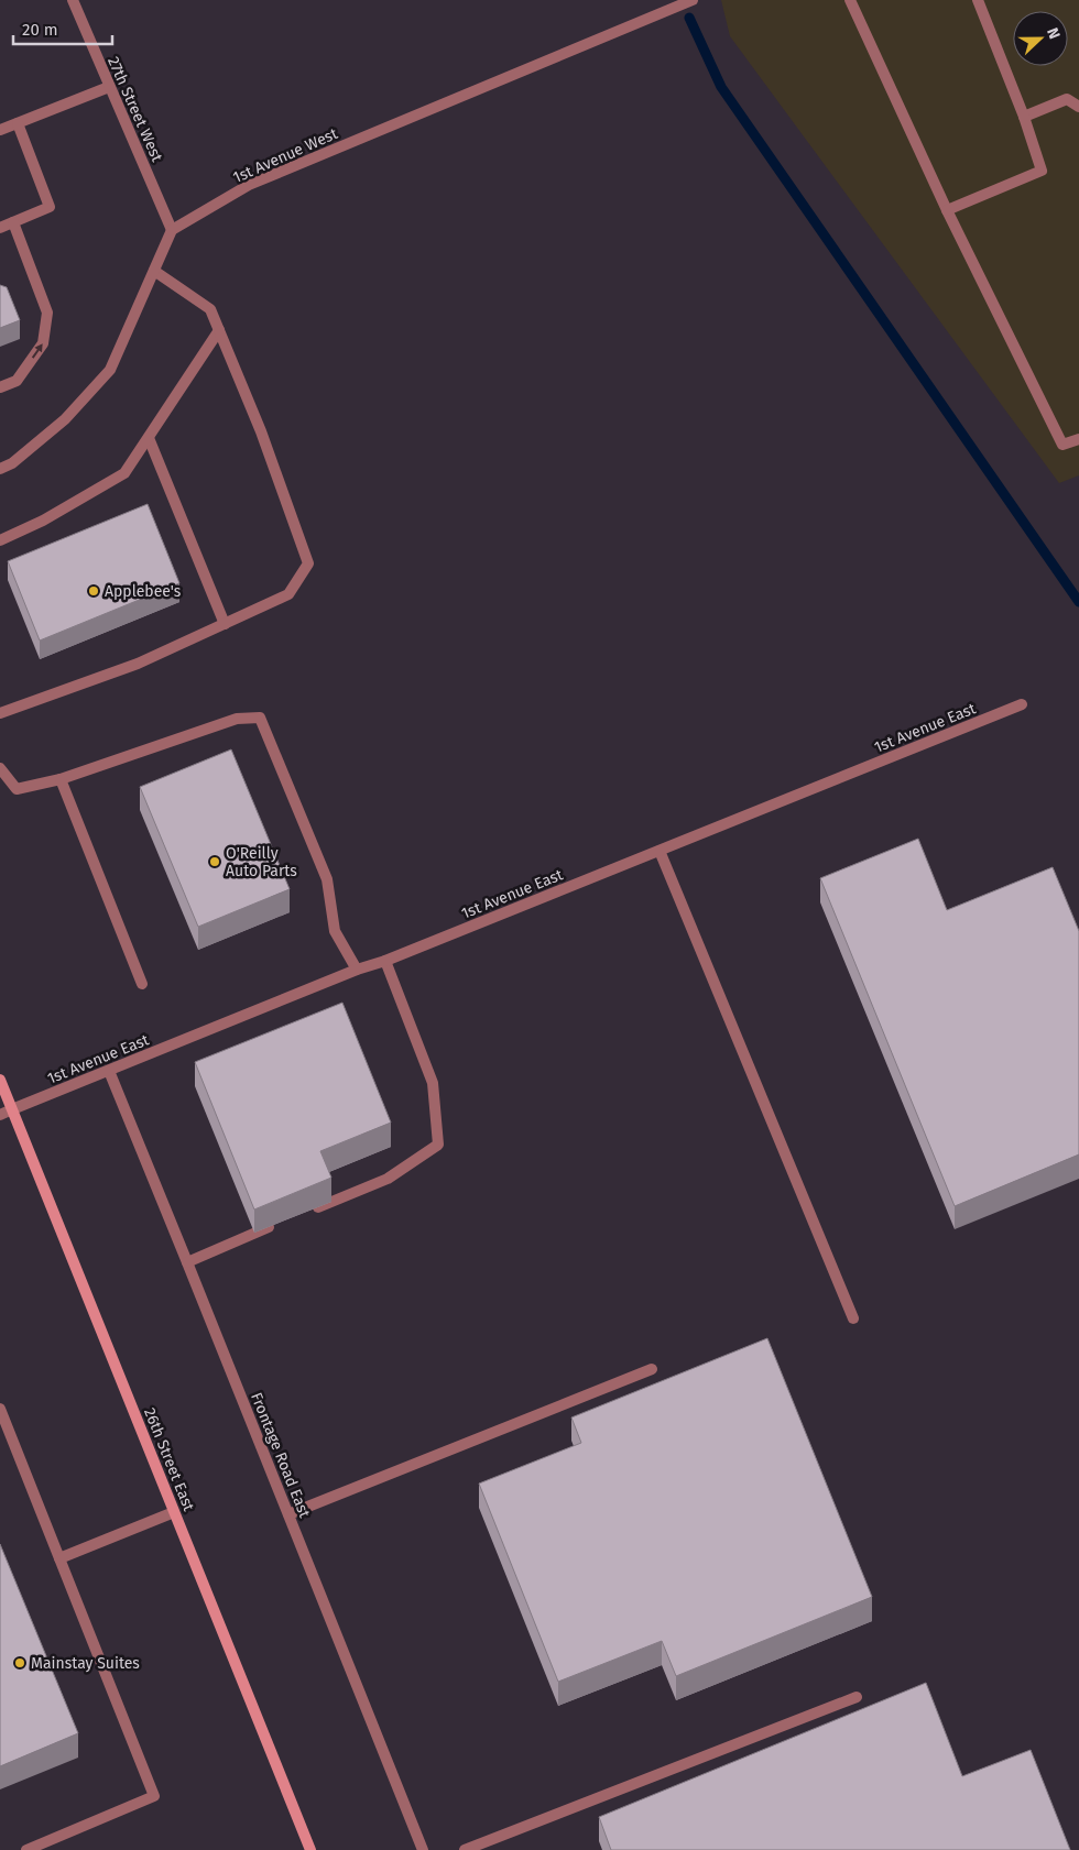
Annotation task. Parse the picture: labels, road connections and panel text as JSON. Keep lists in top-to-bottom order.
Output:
{
  "streets": {
    "main road": ["26th Street East"],
    "street": [
      "27th Street West",
      "1st Avenue West",
      "1st Avenue East",
      "Frontage Road East"
    ]
  },
  "crossings": [
    ["27th Street West", "1st Avenue West"],
    ["1st Avenue East", "Frontage Road East"],
    ["1st Avenue East", "26th Street East"]
  ],
  "places": ["Applebee's", "O'Reilly Auto Parts", "Mainstay Suites"],
  "scale_bar": "20 m",
  "north": "right"
}
